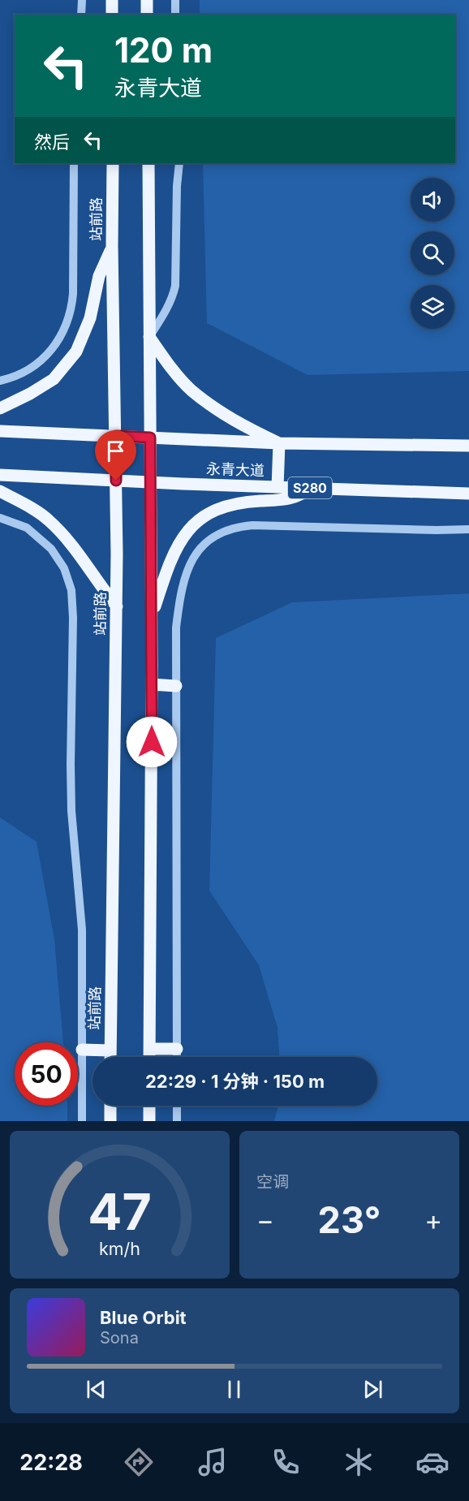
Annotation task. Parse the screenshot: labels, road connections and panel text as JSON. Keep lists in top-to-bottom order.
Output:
{
  "streets": {
    "main road": ["站前路", "永青大道", "S280"]
  },
  "crossings": [
    ["站前路", "永青大道"]
  ],
  "page": {
    "turn": ["120 m", "永青大道"],
    "then": "然后",
    "limit": "50",
    "trip": "22:29 · 1 分钟 · 150 m",
    "tile": "空调",
    "heat": ["−", "23°", "+"],
    "song": ["Blue Orbit", "Sona"],
    "tabs": "22:28",
    "gauge": ["47", "km/h"]
  }
}
